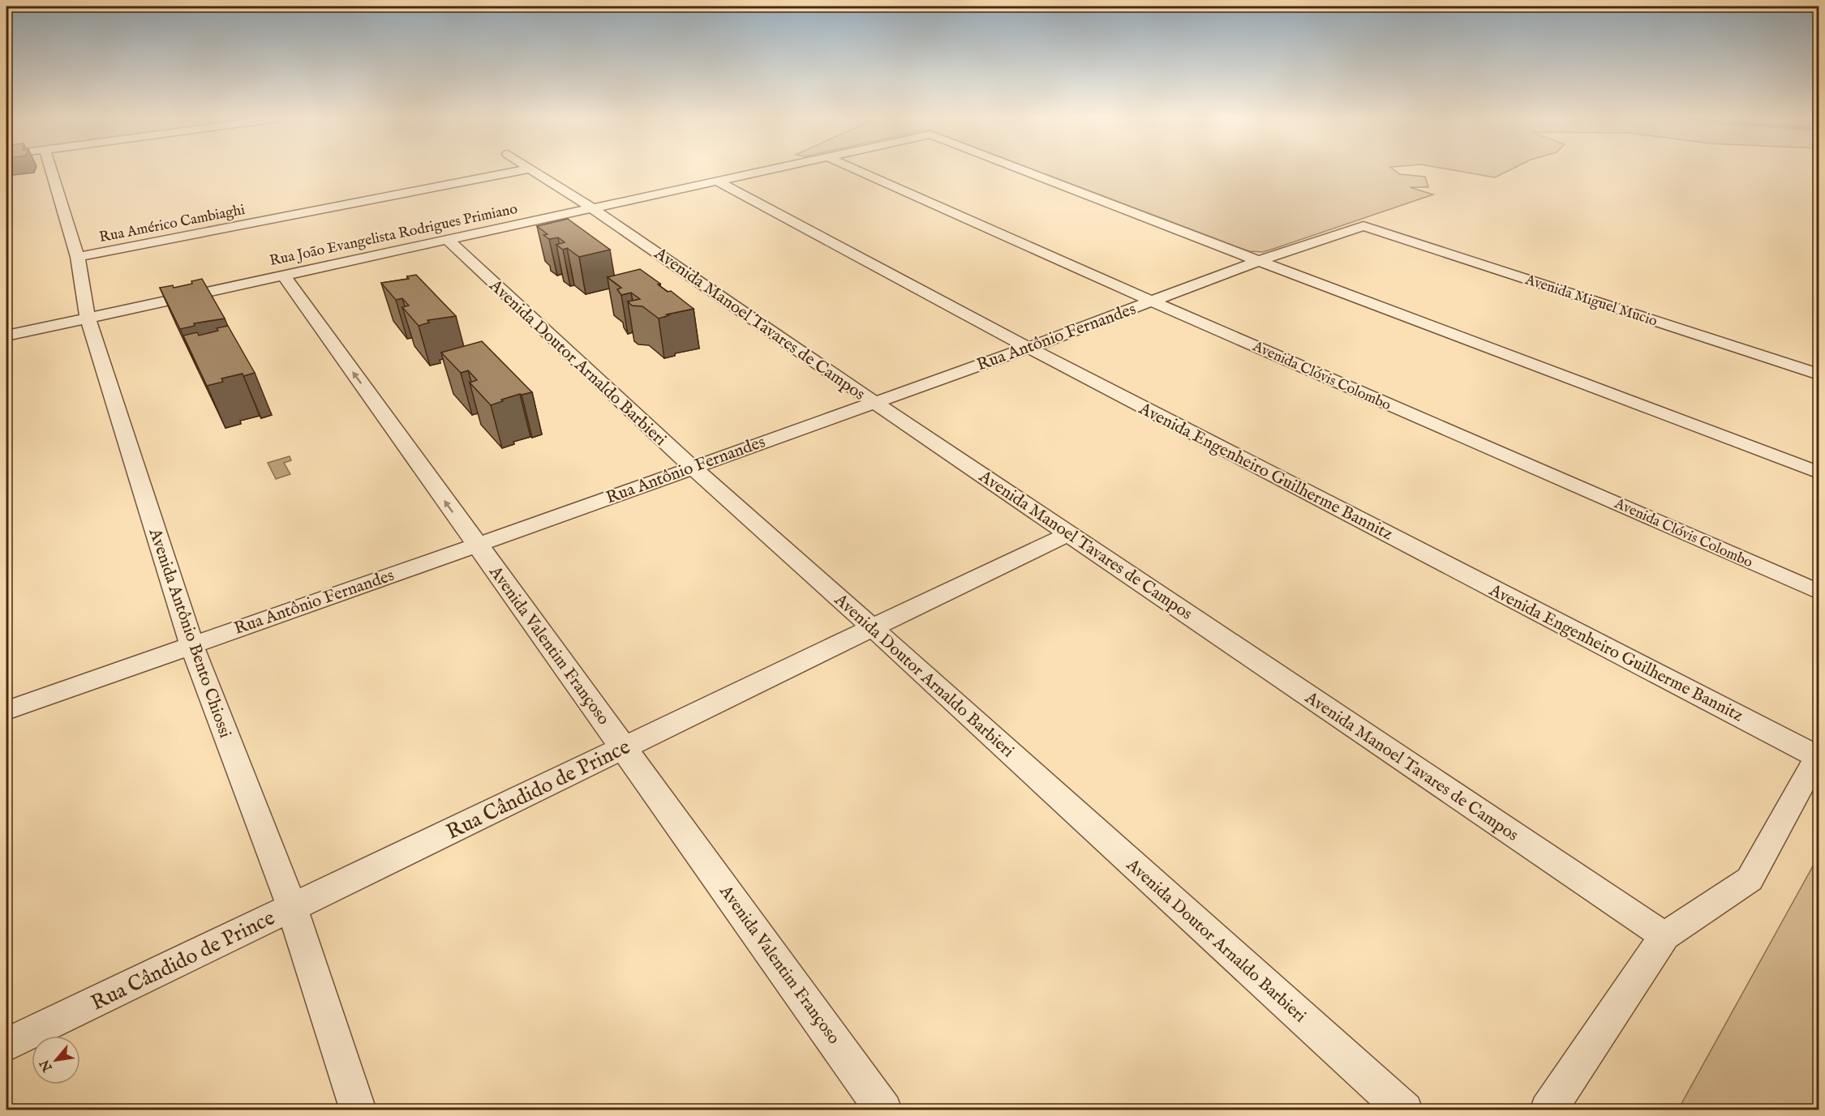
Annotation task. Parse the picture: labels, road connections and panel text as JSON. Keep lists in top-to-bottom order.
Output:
{
  "streets": {
    "street": [
      "Rua Américo Cambiaghi",
      "Rua João Evangelista Rodrigues Primiano",
      "Avenida Miguel Mucio",
      "Avenida Manoel Tavares de Campos",
      "Rua Antônio Fernandes",
      "Avenida Doutor Arnaldo Barbieri",
      "Avenida Clóvis Colombo",
      "Avenida Engenheiro Guilherme Bannitz",
      "Avenida Antônio Bento Chiossi",
      "Avenida Valentim Françoso",
      "Rua Cândido de Prince"
    ]
  },
  "crossings": [
    ["Rua Américo Cambiaghi", "Avenida Antônio Bento Chiossi"],
    ["Rua João Evangelista Rodrigues Primiano", "Avenida Manoel Tavares de Campos"],
    ["Rua João Evangelista Rodrigues Primiano", "Rua Antônio Fernandes"],
    ["Rua João Evangelista Rodrigues Primiano", "Avenida Doutor Arnaldo Barbieri"],
    ["Rua João Evangelista Rodrigues Primiano", "Avenida Engenheiro Guilherme Bannitz"],
    ["Rua João Evangelista Rodrigues Primiano", "Avenida Antônio Bento Chiossi"],
    ["Rua João Evangelista Rodrigues Primiano", "Avenida Valentim Françoso"],
    ["Avenida Miguel Mucio", "Rua Antônio Fernandes"],
    ["Avenida Manoel Tavares de Campos", "Rua Antônio Fernandes"],
    ["Avenida Manoel Tavares de Campos", "Rua Cândido de Prince"],
    ["Rua Antônio Fernandes", "Avenida Doutor Arnaldo Barbieri"],
    ["Rua Antônio Fernandes", "Avenida Clóvis Colombo"],
    ["Rua Antônio Fernandes", "Avenida Engenheiro Guilherme Bannitz"],
    ["Rua Antônio Fernandes", "Avenida Antônio Bento Chiossi"],
    ["Rua Antônio Fernandes", "Avenida Valentim Françoso"],
    ["Avenida Doutor Arnaldo Barbieri", "Rua Cândido de Prince"],
    ["Avenida Antônio Bento Chiossi", "Rua Cândido de Prince"],
    ["Avenida Valentim Françoso", "Rua Cândido de Prince"]
  ],
  "north": "bottom left"
}
